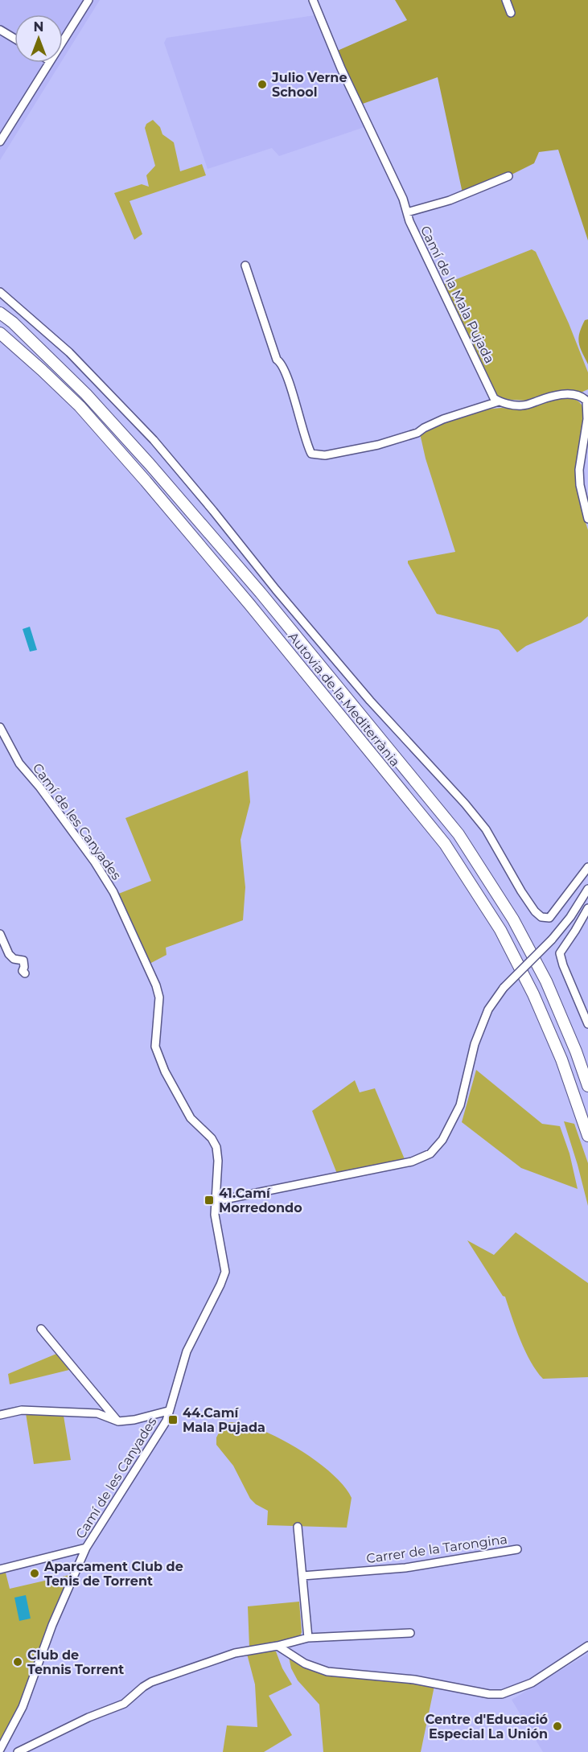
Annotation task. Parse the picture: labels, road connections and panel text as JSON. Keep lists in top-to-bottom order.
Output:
{
  "streets": {
    "highway": ["Autovia de la Mediterrània"],
    "street": ["Camí de la Mala Pujada", "Camí de les Canyades", "Carrer de la Tarongina"]
  },
  "places": {
    "other": [
      "Julio Verne School",
      "Aparcament Club de Tenis de Torrent",
      "Club de Tennis Torrent",
      "Centre d'Educació Especial La Unión"
    ],
    "transit": ["41.Camí Morredondo", "44.Camí Mala Pujada"]
  },
  "north": "top"
}
